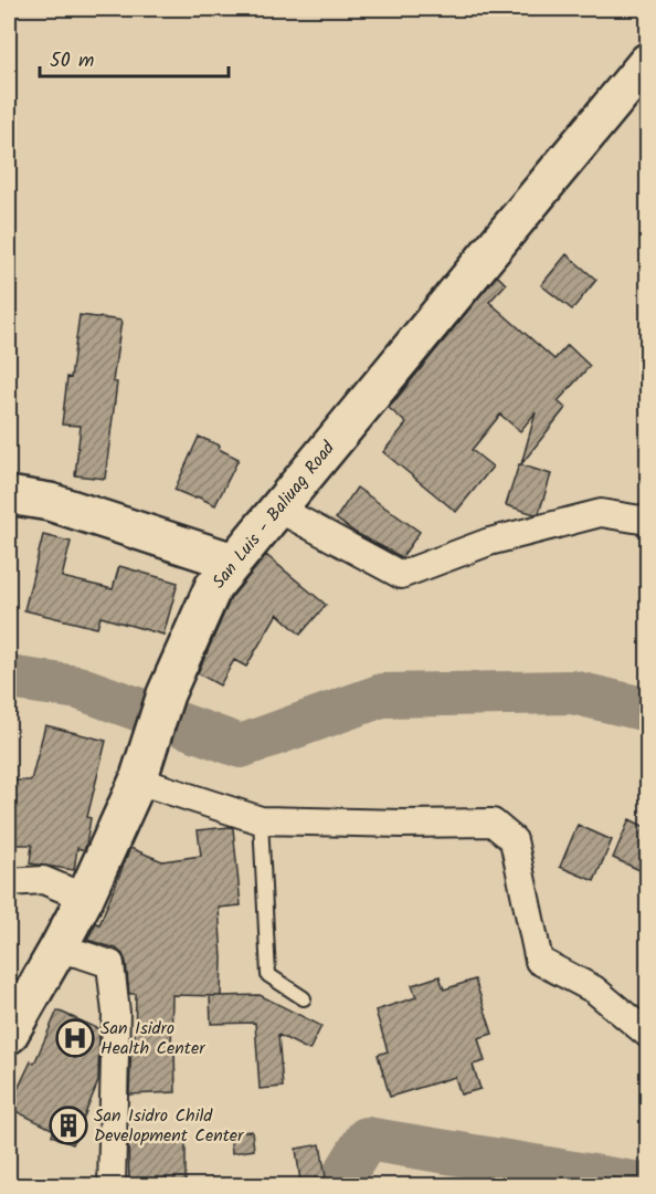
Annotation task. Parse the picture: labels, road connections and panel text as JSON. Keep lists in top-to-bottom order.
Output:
{
  "streets": {
    "main road": ["San Luis - Baliuag Road"]
  },
  "places": {
    "hospital": ["San Isidro Health Center"],
    "building": ["San Isidro Child Development Center"]
  },
  "scale_bar": "50 m"
}
